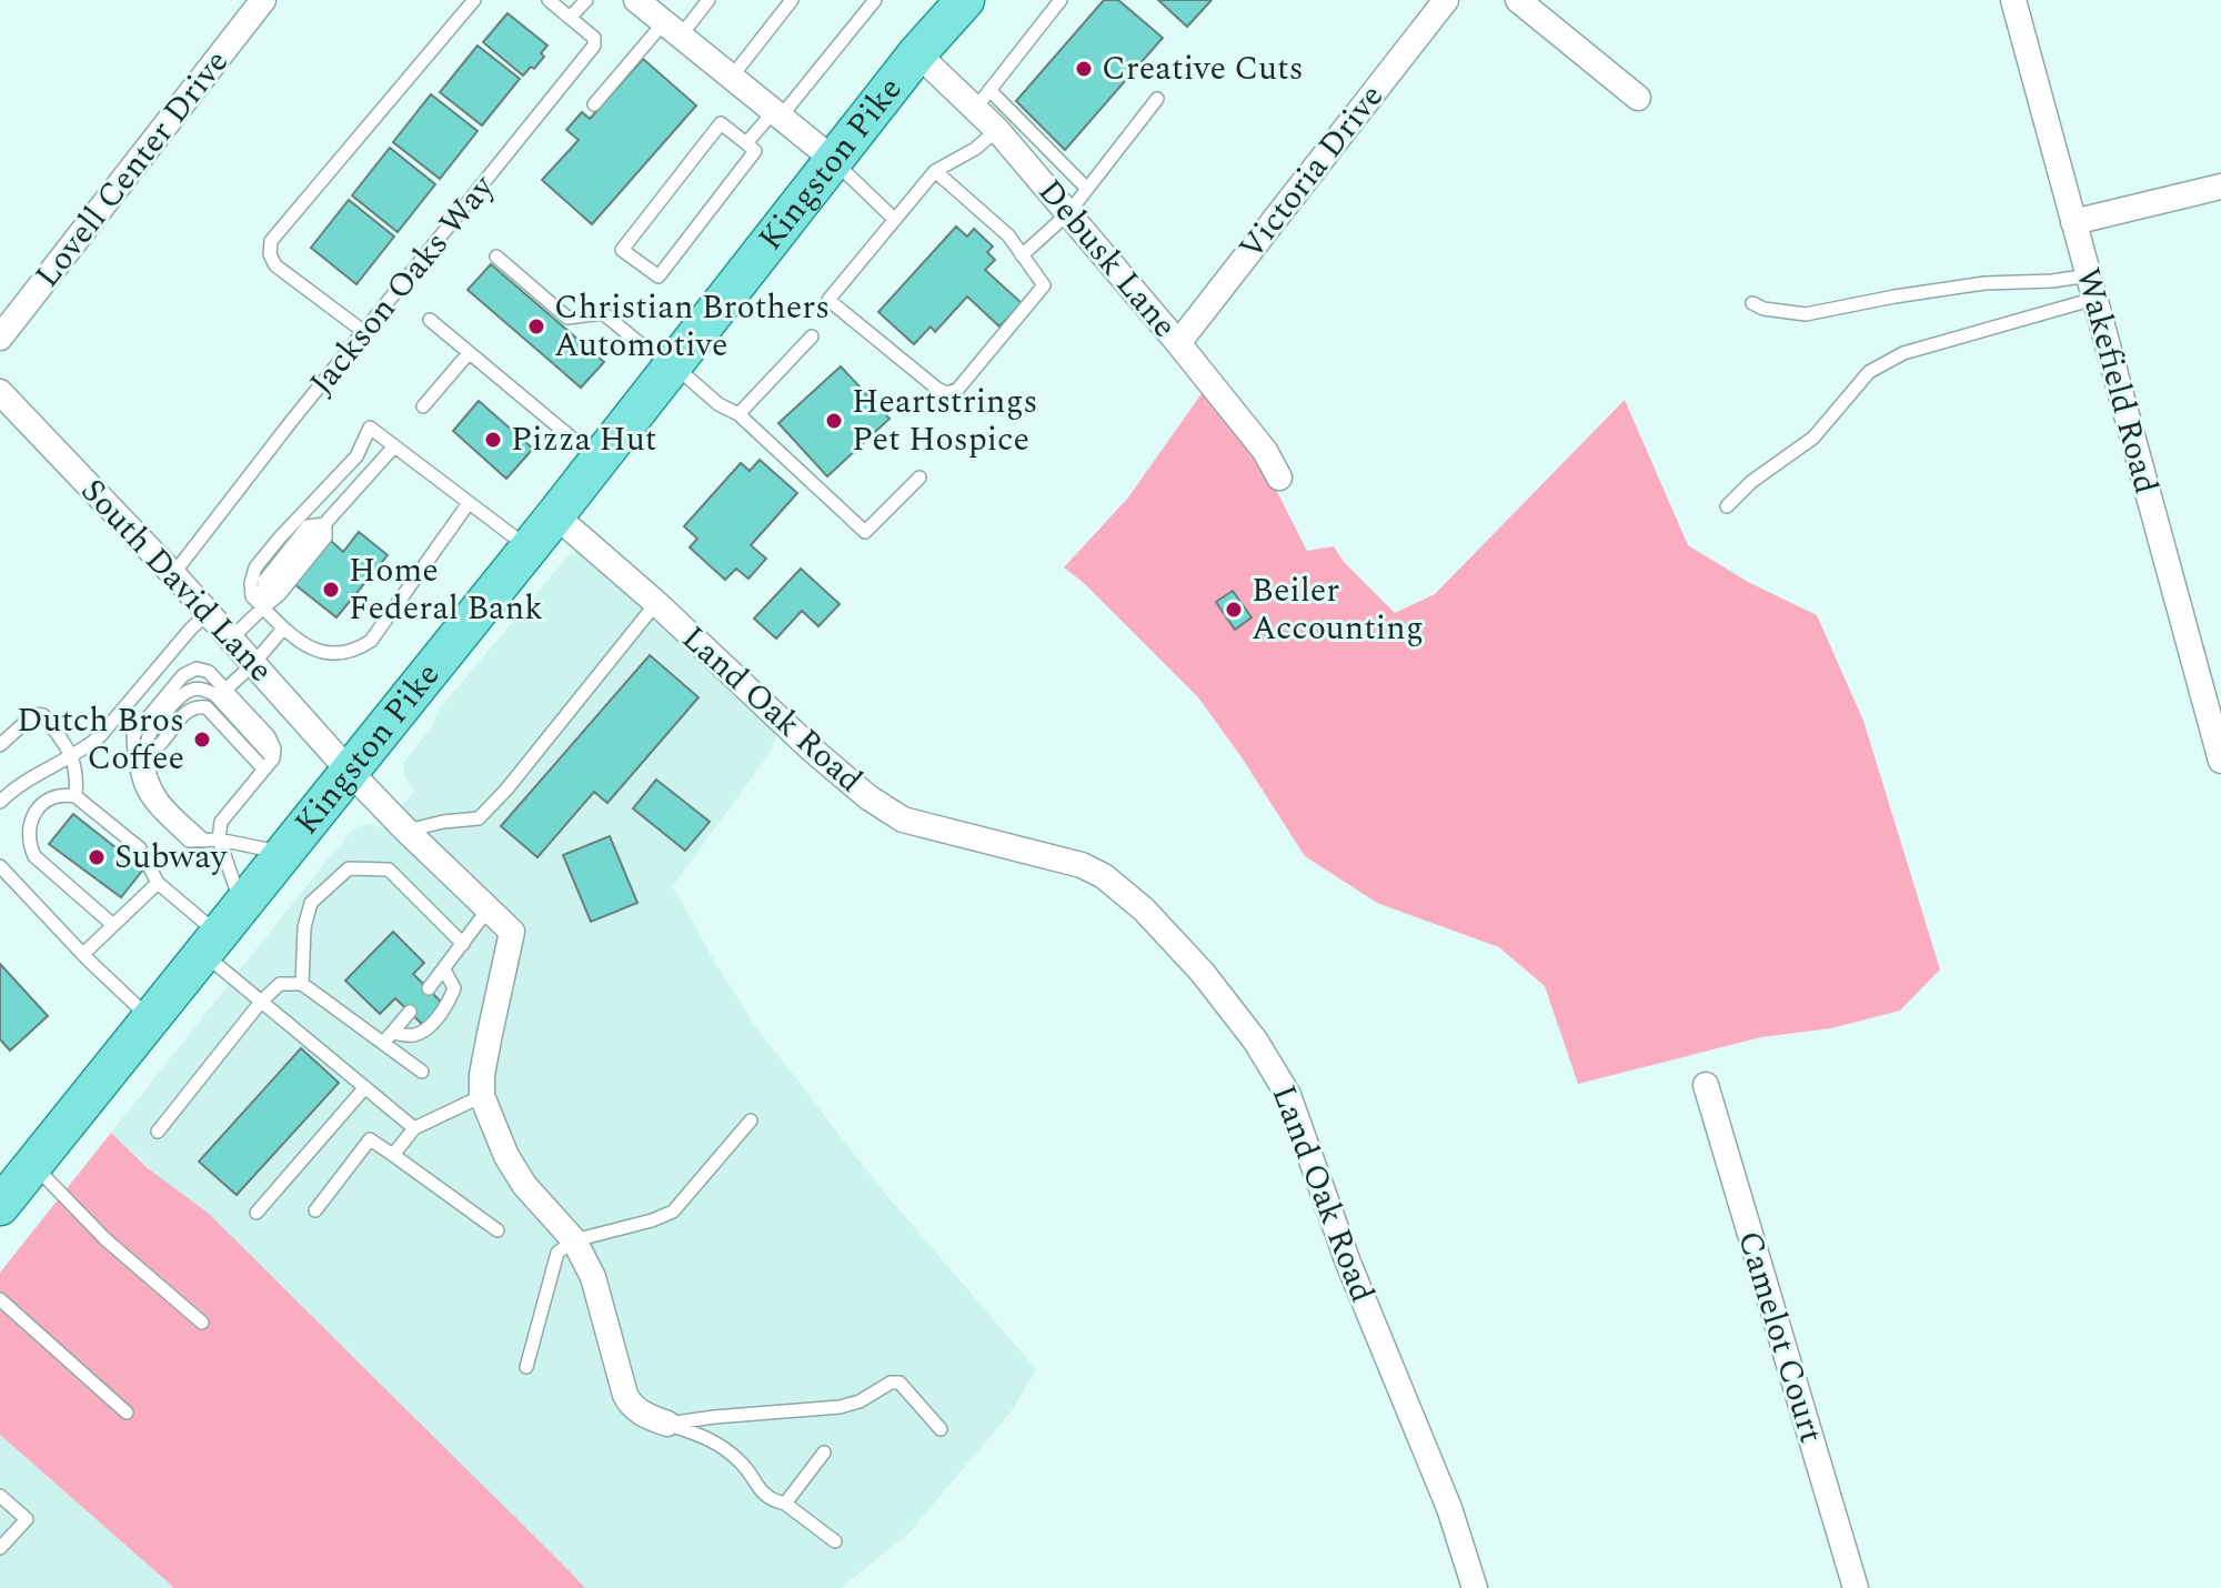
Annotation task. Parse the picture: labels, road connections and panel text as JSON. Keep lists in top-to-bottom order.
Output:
{
  "streets": {
    "main road": ["Kingston Pike"],
    "street": [
      "Lovell Center Drive",
      "Victoria Drive",
      "Debusk Lane",
      "Wakefield Road",
      "South David Lane",
      "Land Oak Road",
      "Camelot Court"
    ],
    "lane": ["Jackson Oaks Way"]
  },
  "crossings": [
    ["Kingston Pike", "Debusk Lane"],
    ["Kingston Pike", "South David Lane"],
    ["Kingston Pike", "Land Oak Road"],
    ["Victoria Drive", "Debusk Lane"],
    ["Jackson Oaks Way", "South David Lane"]
  ],
  "places": [
    "Creative Cuts",
    "Christian Brothers Automotive",
    "Heartstrings Pet Hospice",
    "Pizza Hut",
    "Home Federal Bank",
    "Beiler Accounting",
    "Dutch Bros Coffee",
    "Subway"
  ]
}
